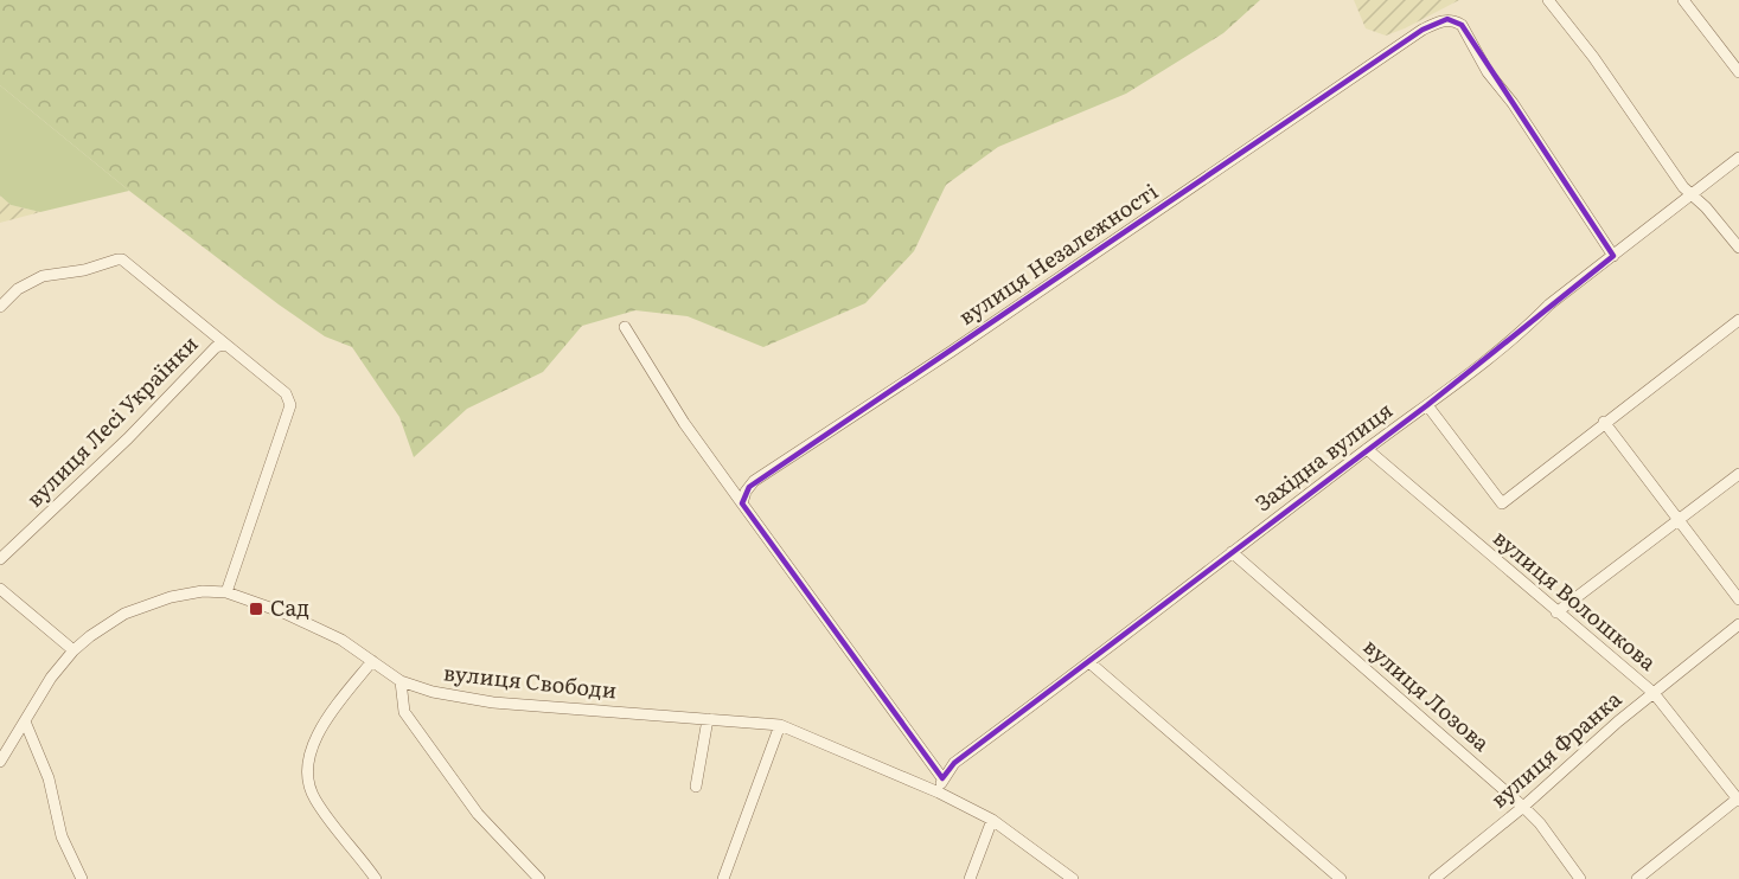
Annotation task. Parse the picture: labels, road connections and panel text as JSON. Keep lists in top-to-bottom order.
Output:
{
  "streets": {
    "street": [
      "вулиця Незалежності",
      "вулиця Лесі Українки",
      "Західна вулиця",
      "вулиця Волошкова",
      "вулиця Свободи",
      "вулиця Лозова",
      "вулиця Франка"
    ]
  },
  "crossings": [
    ["вулиця Незалежності", "Західна вулиця"],
    ["Західна вулиця", "вулиця Волошкова"],
    ["Західна вулиця", "вулиця Лозова"],
    ["вулиця Волошкова", "вулиця Франка"],
    ["вулиця Лозова", "вулиця Франка"]
  ],
  "places": {
    "transit": ["Сад"]
  }
}
